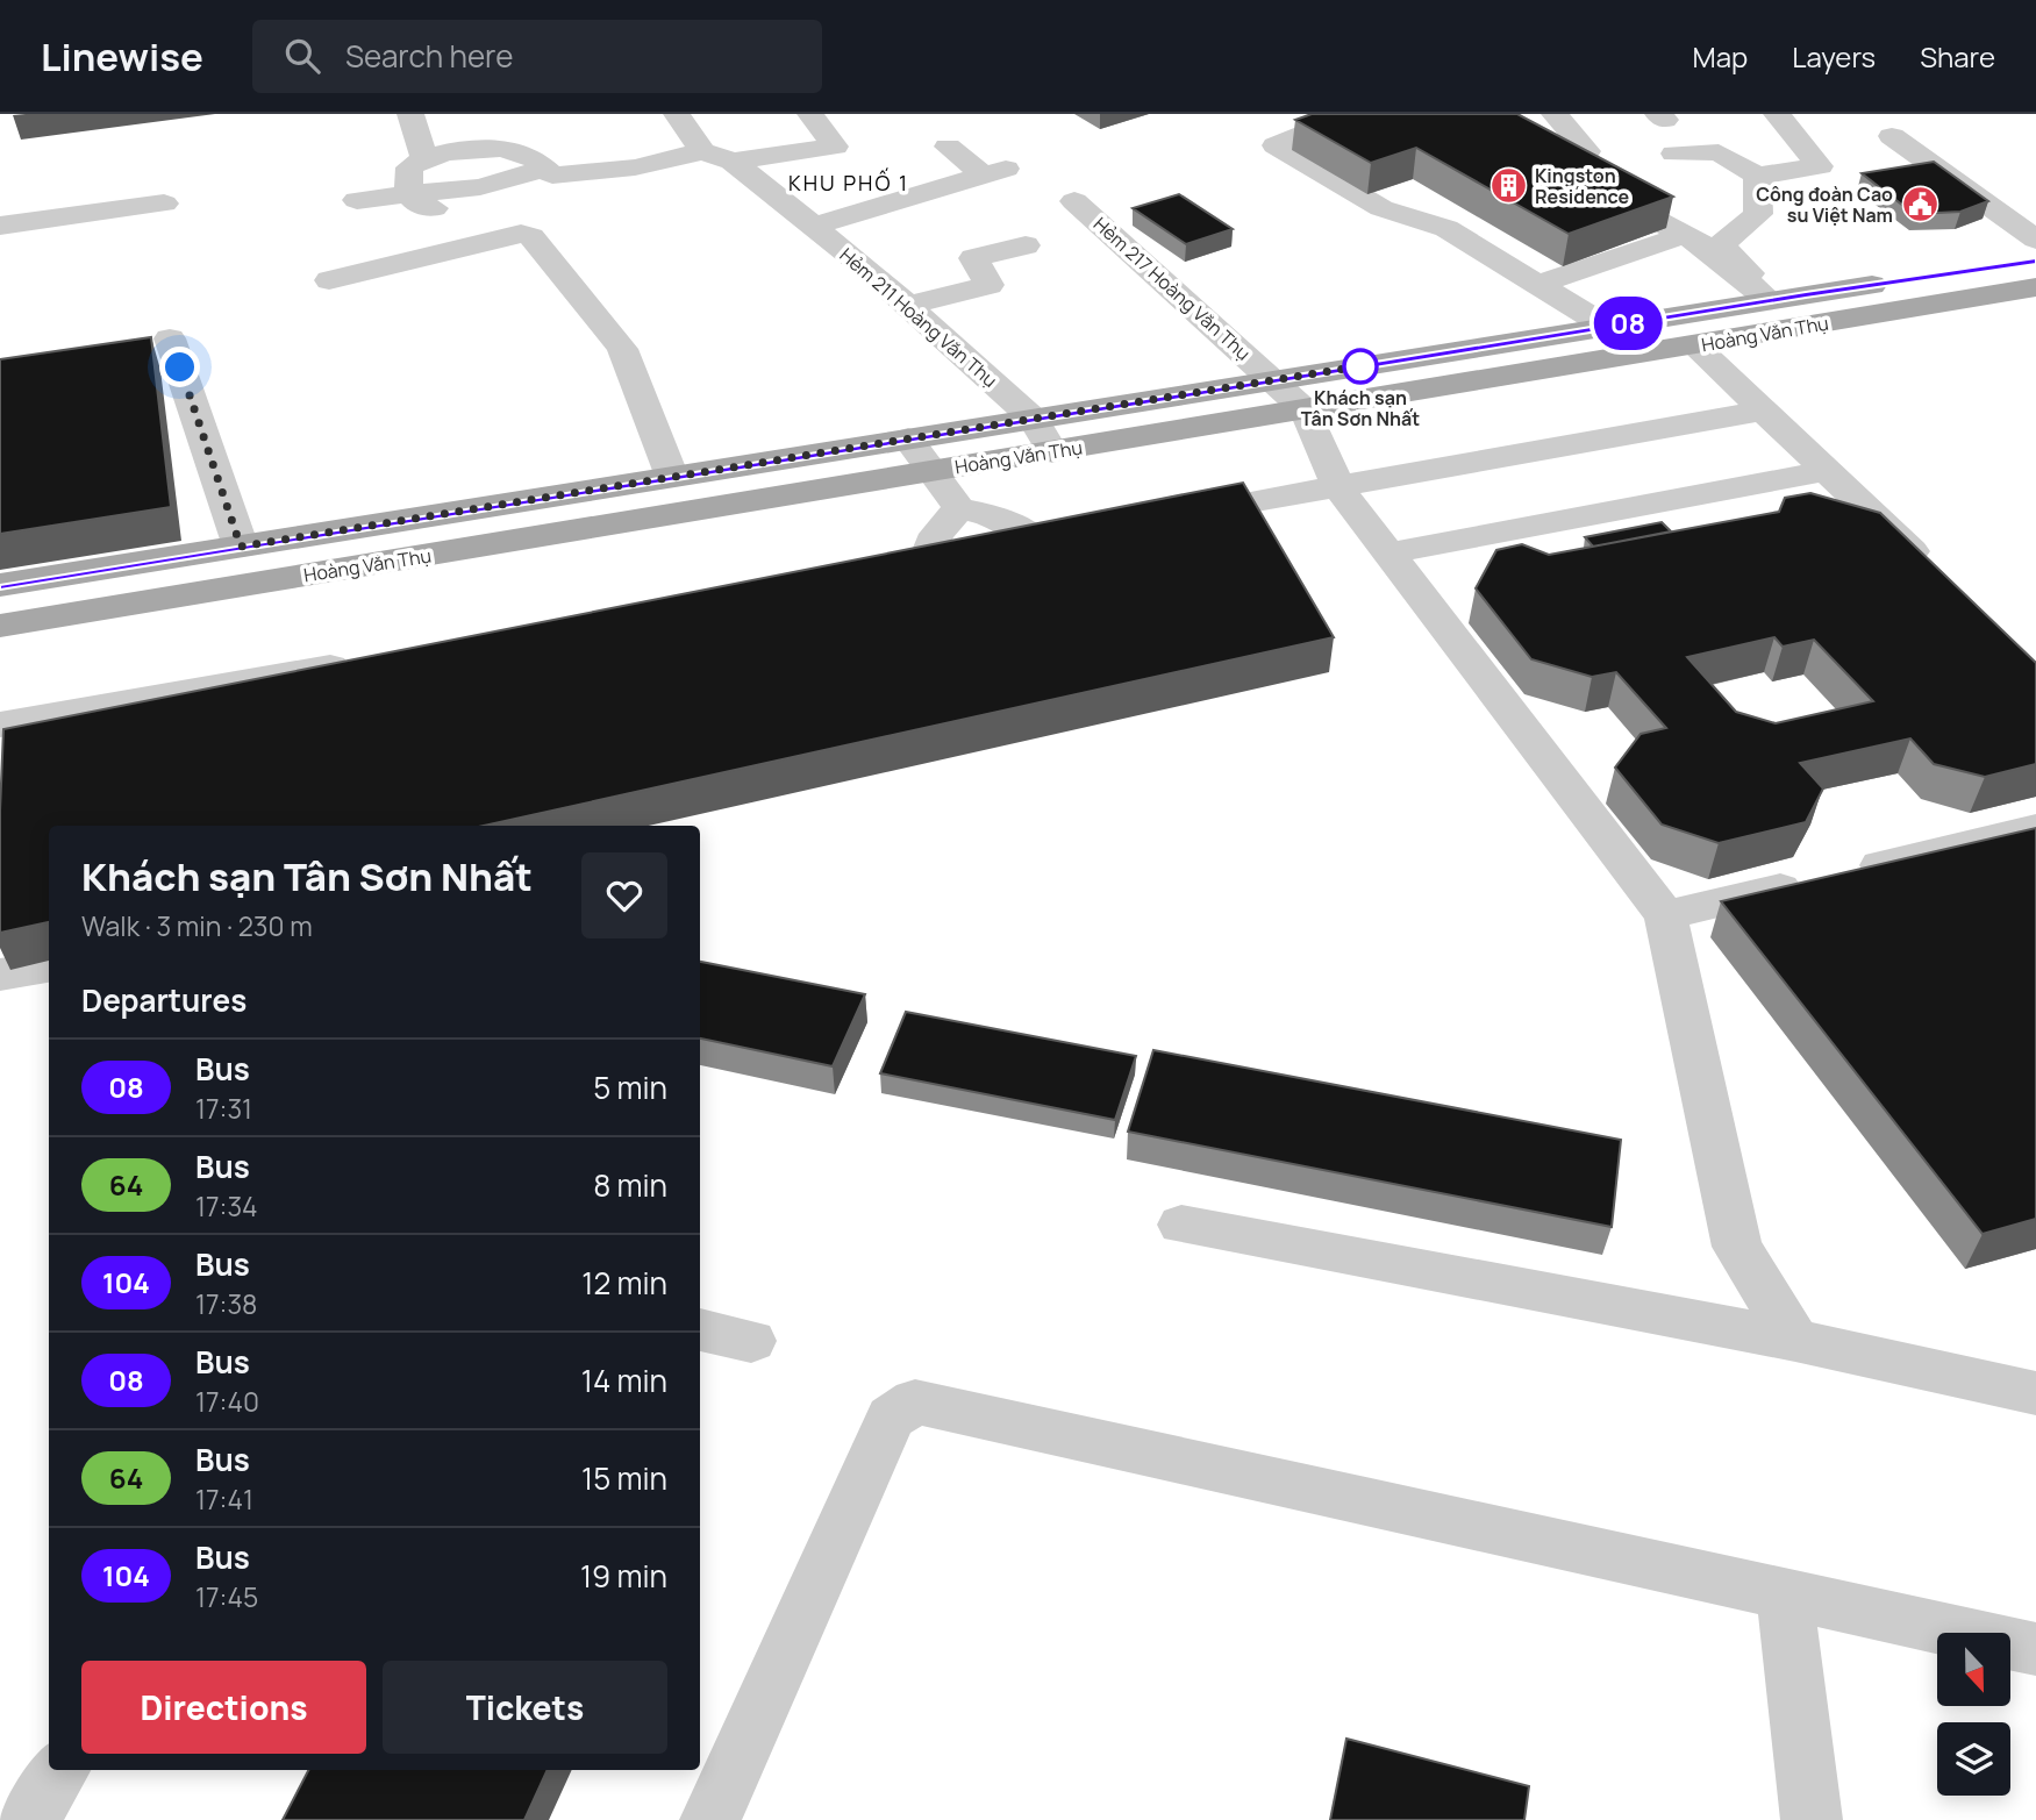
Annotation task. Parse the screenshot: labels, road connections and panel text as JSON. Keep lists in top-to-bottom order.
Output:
{
  "streets": {
    "main road": ["Hoàng Văn Thụ"],
    "street": ["Hẻm 217 Hoàng Văn Thụ", "Hẻm 211 Hoàng Văn Thụ"]
  },
  "crossings": [
    ["Hẻm 217 Hoàng Văn Thụ", "Hoàng Văn Thụ"],
    ["Hẻm 211 Hoàng Văn Thụ", "Hoàng Văn Thụ"]
  ],
  "districts": ["KHU PHỐ 1"],
  "places": {
    "building": ["Kingston Residence"],
    "public building": ["Công đoàn Cao su Việt Nam"],
    "other": ["Khách sạn Tân Sơn Nhất"]
  },
  "lines": ["bus line 08"],
  "north": "bottom",
  "page": {
    "header": "Linewise",
    "search": "Search here",
    "nav": ["Map", "Layers", "Share"],
    "on_map": "08",
    "heading": [
      ["Khách sạn Tân Sơn Nhất", "Walk · 3 min · 230 m"],
      "Departures"
    ],
    "list": [
      {
        "mark": "08",
        "name": "Bus",
        "note": "17:31",
        "value": "5 min"
      },
      {
        "mark": "64",
        "name": "Bus",
        "note": "17:34",
        "value": "8 min"
      },
      {
        "mark": "104",
        "name": "Bus",
        "note": "17:38",
        "value": "12 min"
      },
      {
        "mark": "08",
        "name": "Bus",
        "note": "17:40",
        "value": "14 min"
      },
      {
        "mark": "64",
        "name": "Bus",
        "note": "17:41",
        "value": "15 min"
      },
      {
        "mark": "104",
        "name": "Bus",
        "note": "17:45",
        "value": "19 min"
      }
    ],
    "buttons": ["Directions", "Tickets"]
  }
}
